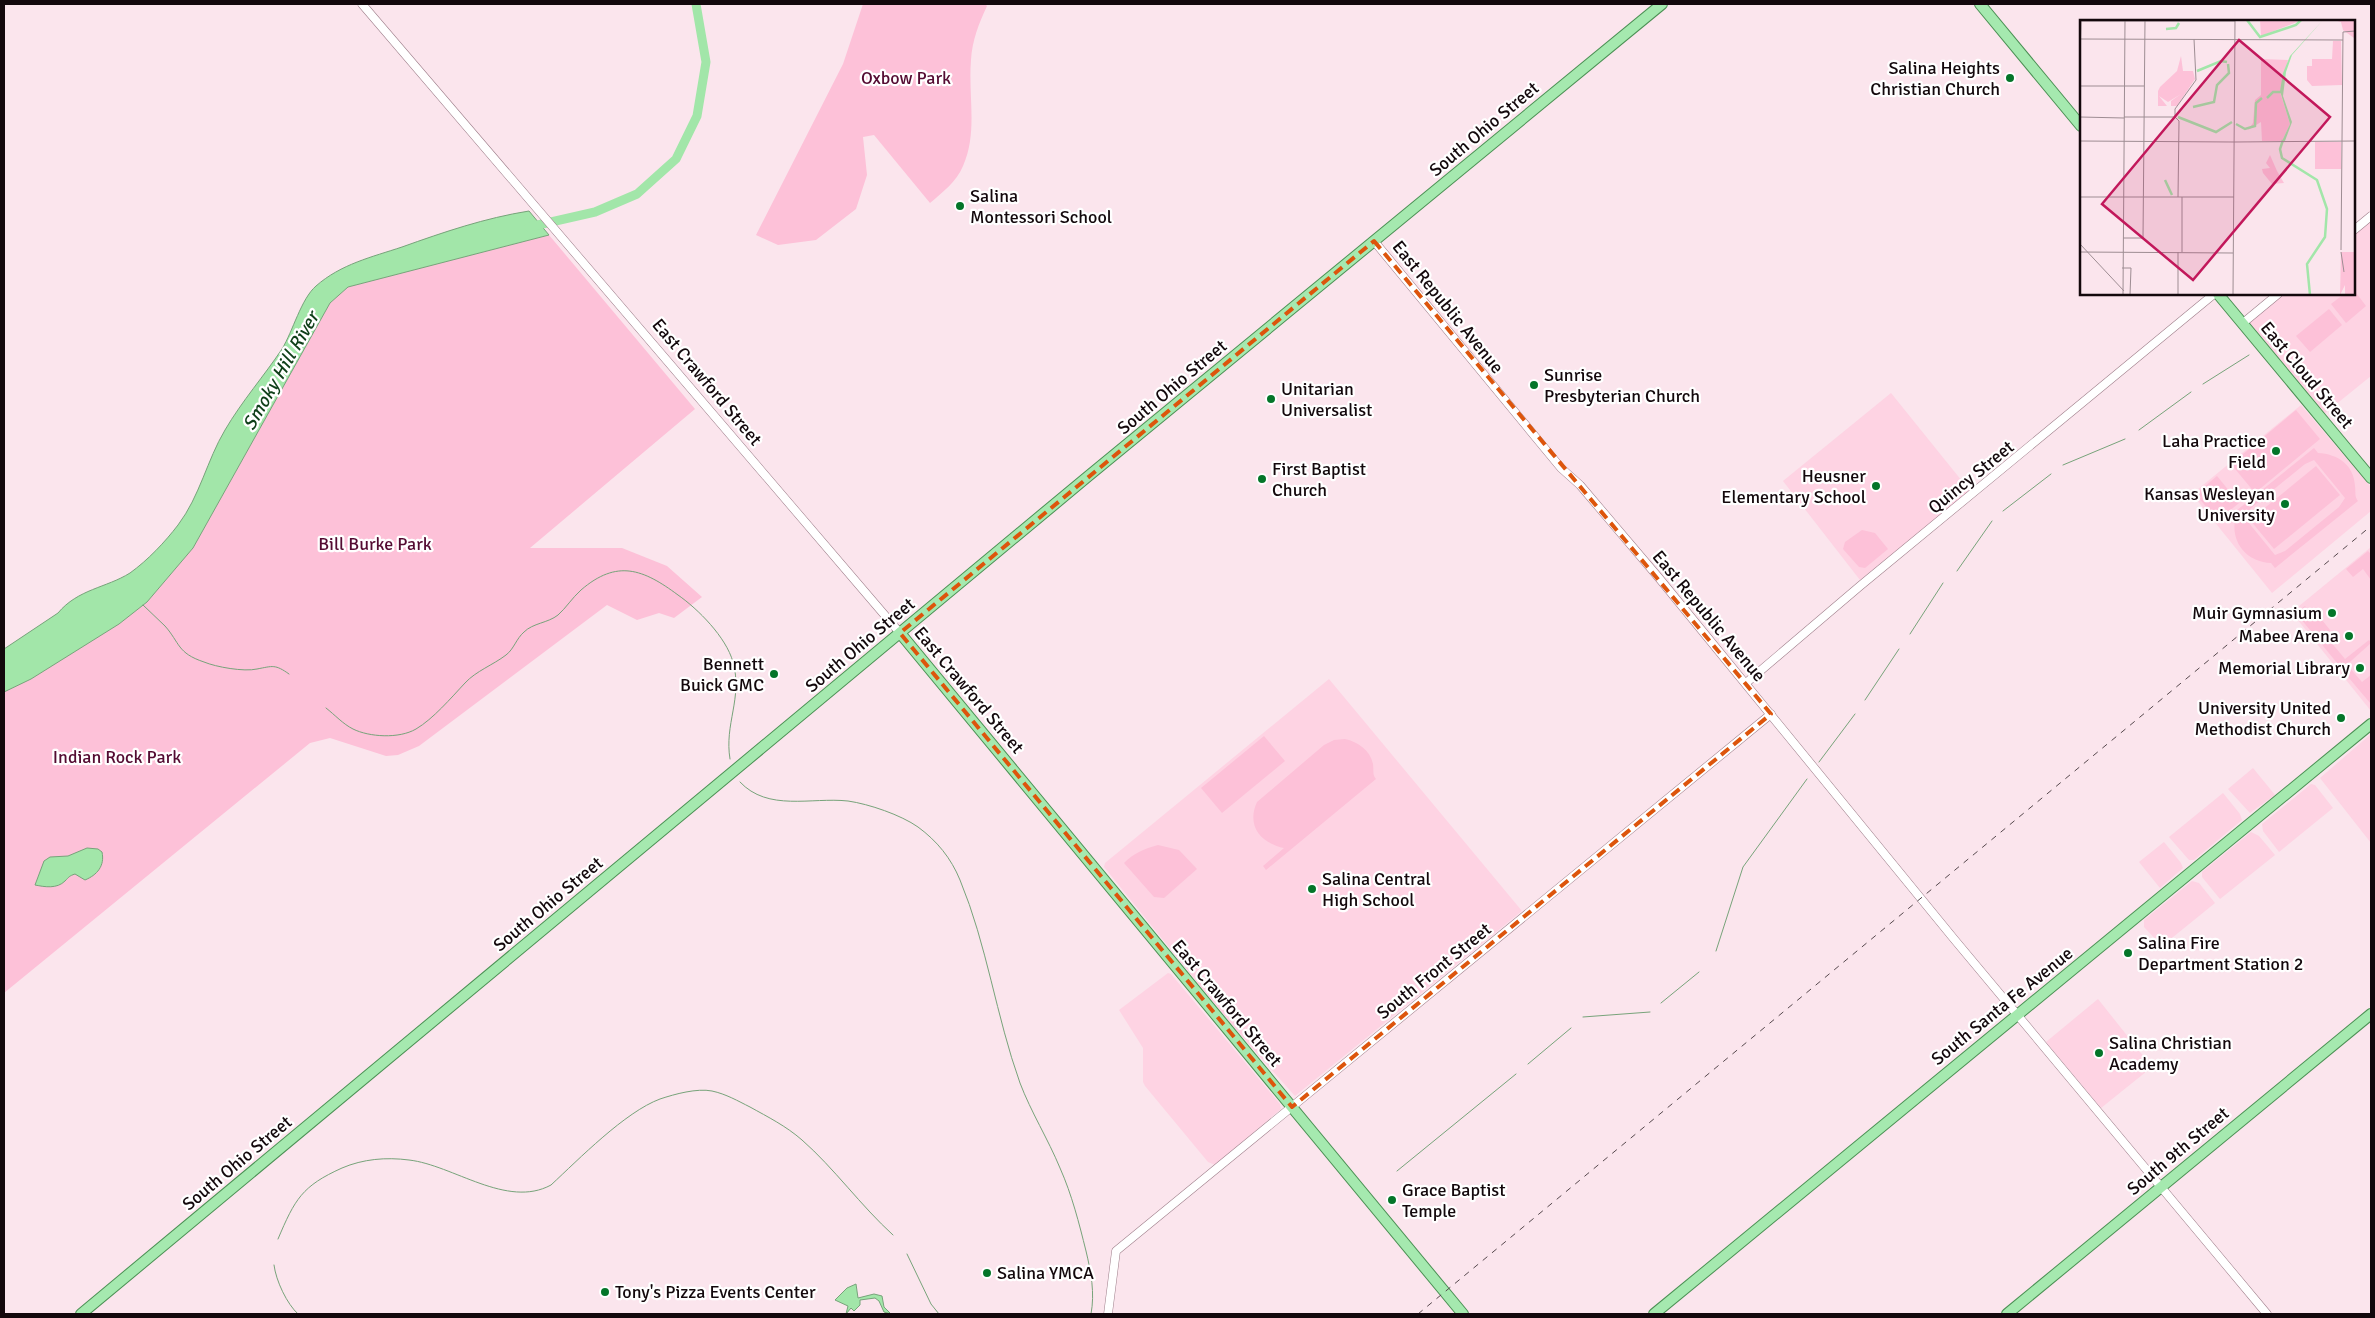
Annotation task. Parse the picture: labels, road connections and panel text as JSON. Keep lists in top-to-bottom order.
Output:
{
  "streets": {
    "main road": [
      "South Ohio Street",
      "East Cloud Street",
      "East Crawford Street",
      "South Santa Fe Avenue",
      "South 9th Street"
    ],
    "street": ["East Republic Avenue", "Quincy Street", "South Front Street"]
  },
  "crossings": [
    ["South Ohio Street", "East Republic Avenue"],
    ["South Ohio Street", "East Crawford Street"],
    ["East Republic Avenue", "Quincy Street"],
    ["East Republic Avenue", "South Front Street"],
    ["East Republic Avenue", "South Santa Fe Avenue"],
    ["East Republic Avenue", "South 9th Street"],
    ["East Crawford Street", "South Front Street"]
  ],
  "water": ["Smoky Hill River"],
  "parks": ["Oxbow Park", "Bill Burke Park", "Indian Rock Park"],
  "places": [
    "Salina Heights Christian Church",
    "Salina Montessori School",
    "Sunrise Presbyterian Church",
    "Unitarian Universalist",
    "Laha Practice Field",
    "First Baptist Church",
    "Heusner Elementary School",
    "Kansas Wesleyan University",
    "Muir Gymnasium",
    "Mabee Arena",
    "Memorial Library",
    "Bennett Buick GMC",
    "University United Methodist Church",
    "Salina Central High School",
    "Salina Fire Department Station 2",
    "Salina Christian Academy",
    "Grace Baptist Temple",
    "Salina YMCA",
    "Tony's Pizza Events Center"
  ]
}
